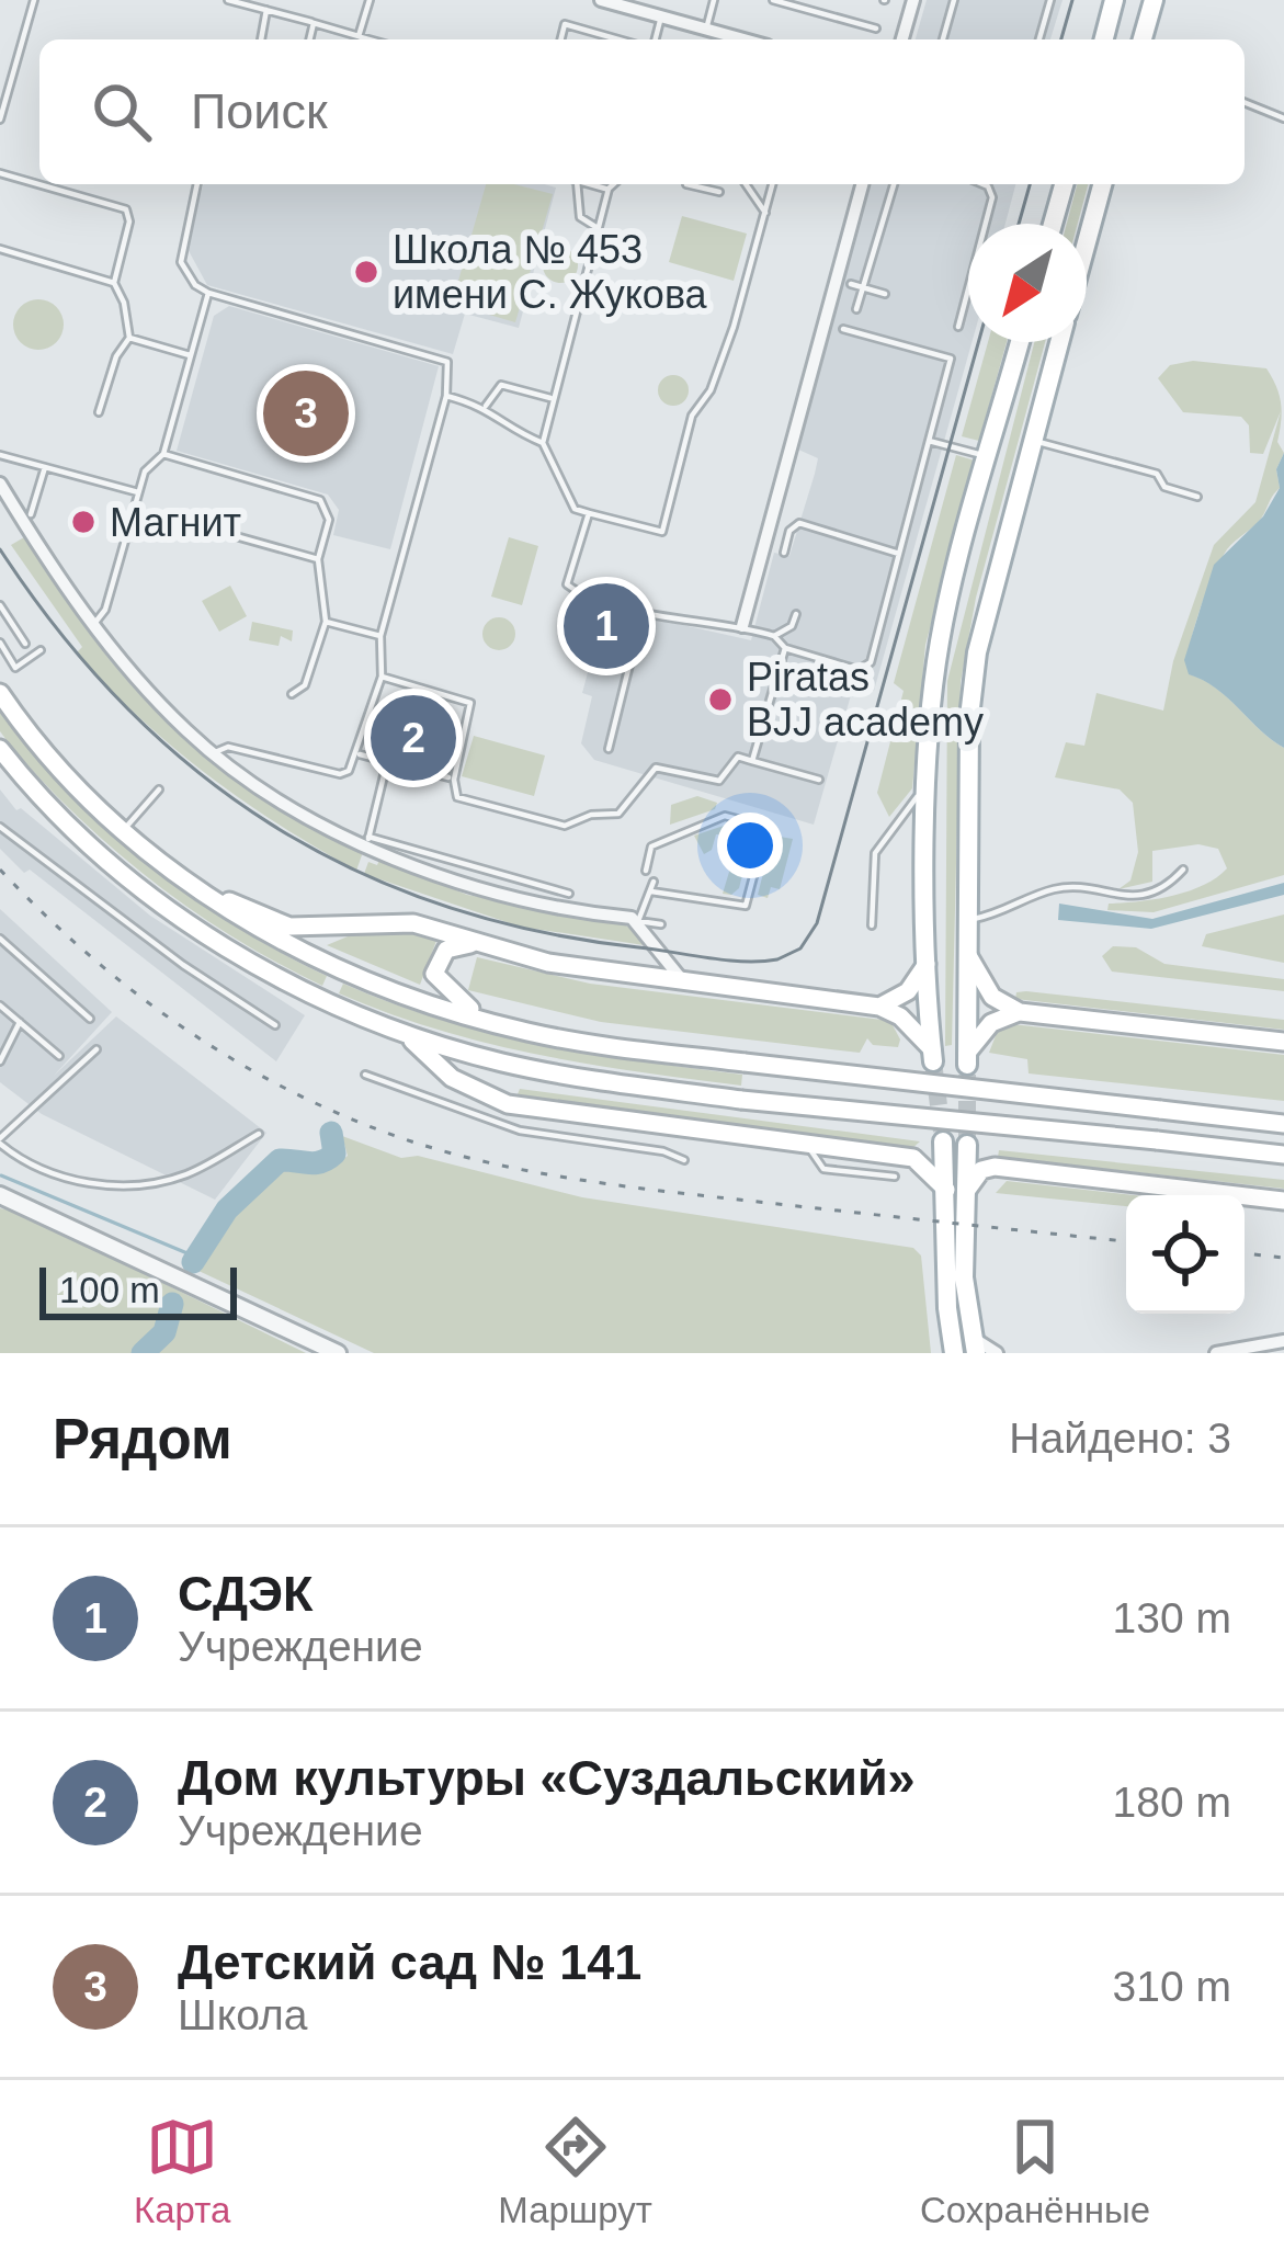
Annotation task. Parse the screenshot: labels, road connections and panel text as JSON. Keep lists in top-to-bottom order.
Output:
{
  "places": ["Школа № 453 имени С. Жукова", "Магнит", "Piratas BJJ academy"],
  "scale_bar": "100 m",
  "north": "bottom left",
  "page": {
    "search": "Поиск",
    "pins": ["3", "1", "2"],
    "scale": "100 m",
    "heading": ["Рядом", "Найдено: 3"],
    "list": [
      {
        "mark": "1",
        "name": "СДЭК",
        "note": "Учреждение",
        "value": "130 m"
      },
      {
        "mark": "2",
        "name": "Дом культуры «Суздальский»",
        "note": "Учреждение",
        "value": "180 m"
      },
      {
        "mark": "3",
        "name": "Детский сад № 141",
        "note": "Школа",
        "value": "310 m"
      }
    ],
    "nav": ["Карта", "Маршрут", "Сохранённые"]
  }
}
